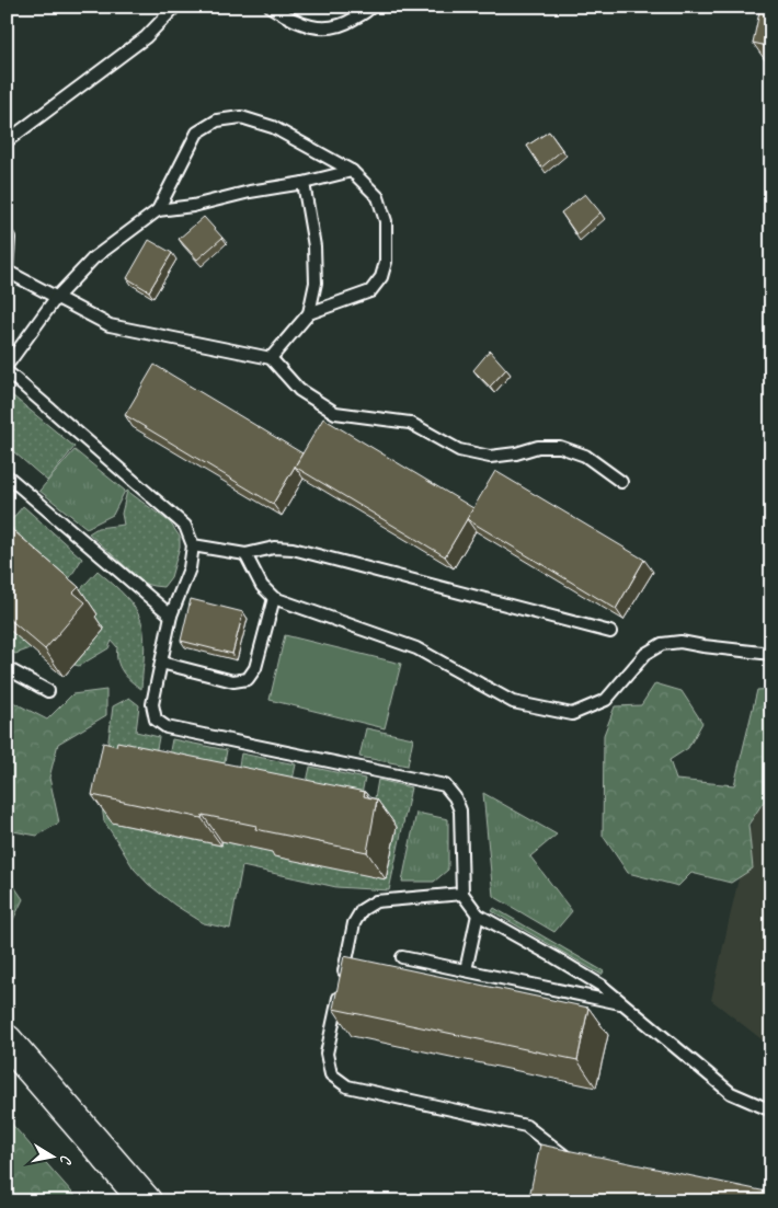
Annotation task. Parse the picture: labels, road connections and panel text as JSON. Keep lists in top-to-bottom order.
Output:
{
  "north": "right"
}
